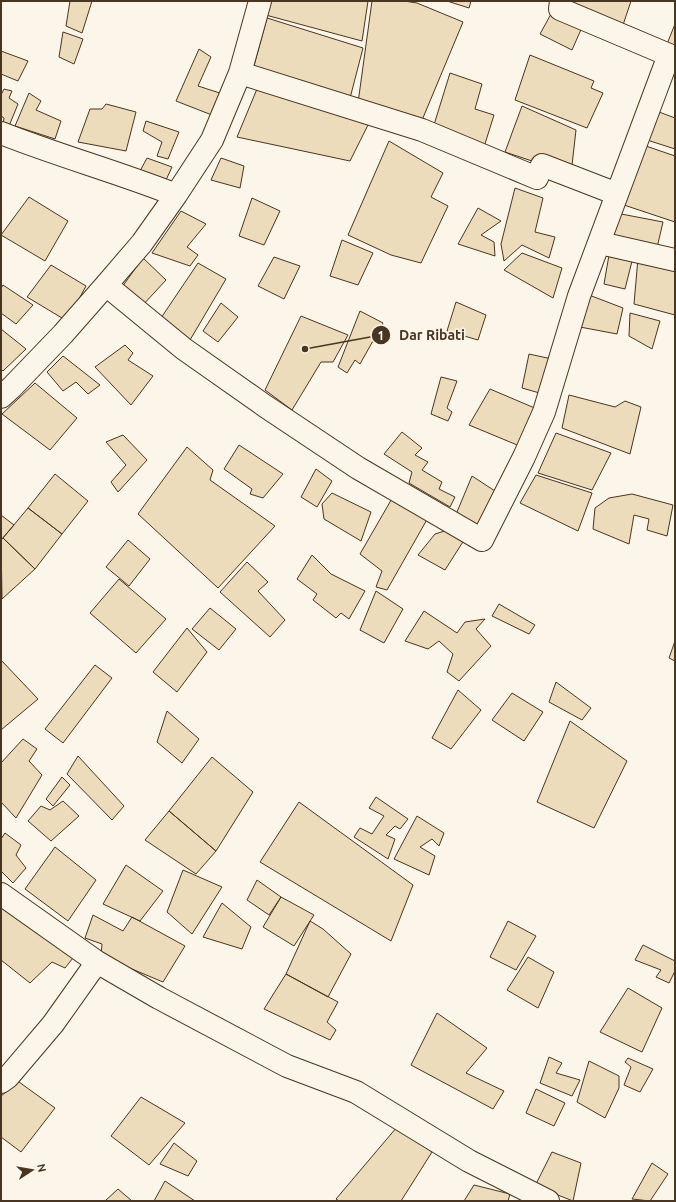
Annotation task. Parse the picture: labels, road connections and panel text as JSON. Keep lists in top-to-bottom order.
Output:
{
  "places": ["Dar Ribati"],
  "north": "right"
}
